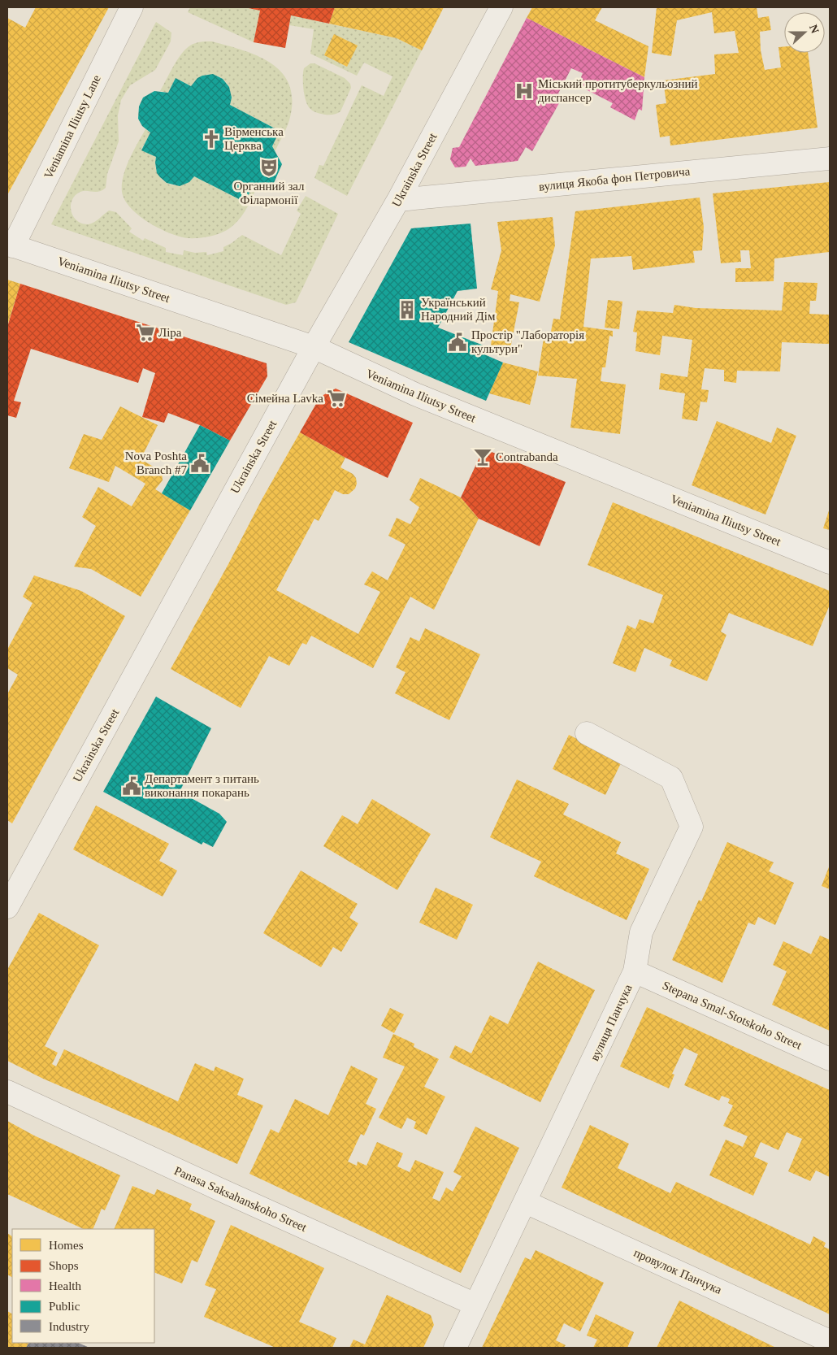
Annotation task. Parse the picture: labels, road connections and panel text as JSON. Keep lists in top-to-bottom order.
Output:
{
  "streets": {
    "street": [
      "Veniamina Iliutsy Lane",
      "Ukrainska Street",
      "вулиця Якоба фон Петровича",
      "Veniamina Iliutsy Street",
      "Stepana Smal-Stotskoho Street",
      "вулиця Панчука",
      "Panasa Saksahanskoho Street",
      "провулок Панчука"
    ]
  },
  "crossings": [
    ["Veniamina Iliutsy Lane", "Veniamina Iliutsy Street"],
    ["Ukrainska Street", "вулиця Якоба фон Петровича"],
    ["Ukrainska Street", "Veniamina Iliutsy Street"],
    ["Stepana Smal-Stotskoho Street", "вулиця Панчука"],
    ["вулиця Панчука", "Panasa Saksahanskoho Street"],
    ["вулиця Панчука", "провулок Панчука"]
  ],
  "places": {
    "hospital": ["Міський протитуберкульозний диспансер"],
    "church": ["Вірменська Церква"],
    "theatre": ["Органний зал Філармонії"],
    "building": ["Український Народний Дім"],
    "supermarket": ["Ліра", "Сімейна Lavka"],
    "public building": ["Простір \"Лабораторія культури\"", "Nova Poshta Branch #7", "Департамент з питань виконання покарань"],
    "bar": ["Contrabanda"]
  },
  "legend": [
    "Homes",
    "Shops",
    "Health",
    "Public",
    "Industry"
  ],
  "north": "right"
}
